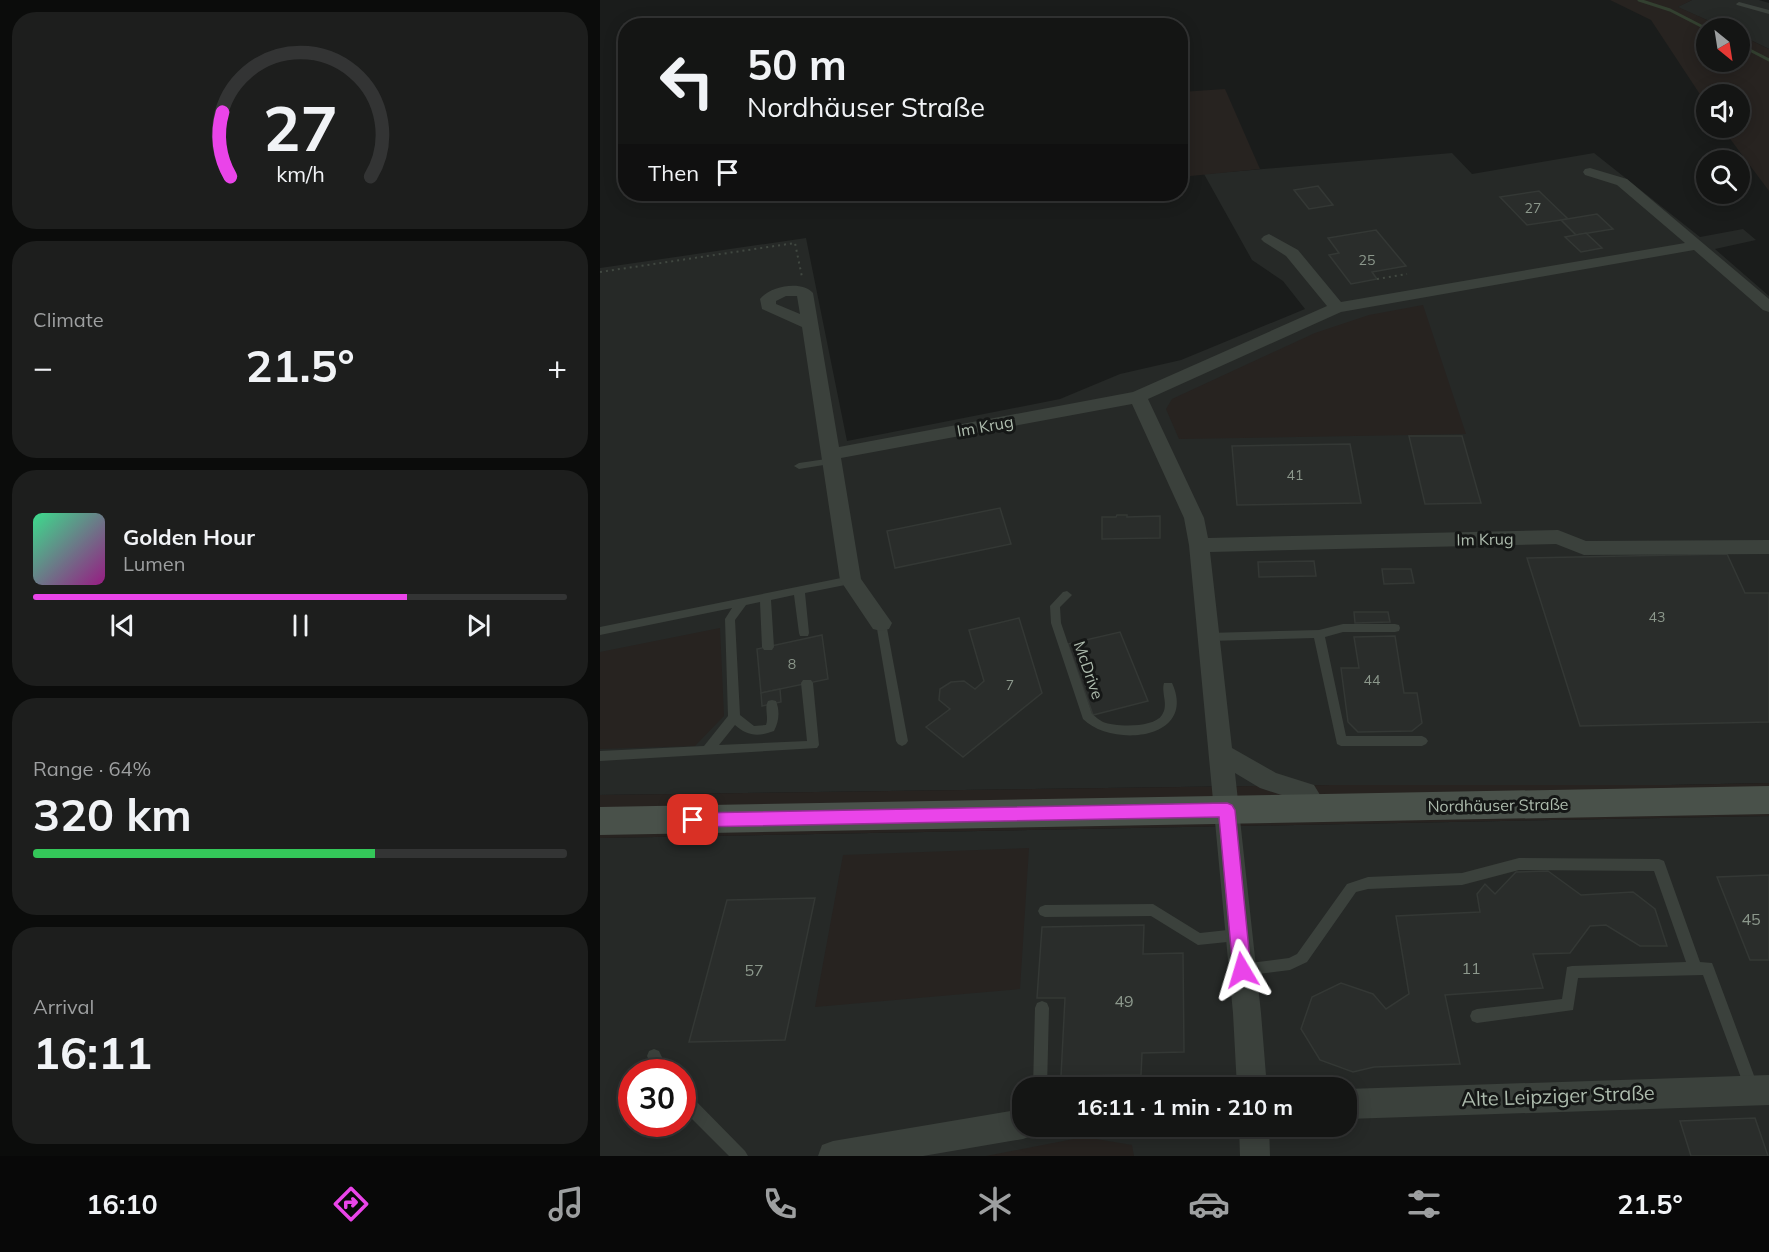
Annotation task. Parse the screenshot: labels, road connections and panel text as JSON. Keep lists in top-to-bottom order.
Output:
{
  "streets": {
    "main road": ["Nordhäuser Straße"],
    "street": ["Im Krug", "Alte Leipziger Straße"],
    "lane": ["McDrive"]
  },
  "house_numbers": [
    "27",
    "25",
    "41",
    "43",
    "8",
    "44",
    "7",
    "45",
    "11",
    "57",
    "49"
  ],
  "north": "bottom right",
  "page": {
    "turn": ["50 m", "Nordhäuser Straße"],
    "then": "Then",
    "tile": [
      "Climate",
      ["Range · 64%", "320 km"],
      ["Arrival", "16:11"]
    ],
    "heat": ["−", "21.5°", "+"],
    "song": ["Golden Hour", "Lumen"],
    "limit": "30",
    "trip": "16:11 · 1 min · 210 m",
    "tabs": ["16:10", "21.5°"],
    "gauge": ["27", "km/h"]
  }
}
